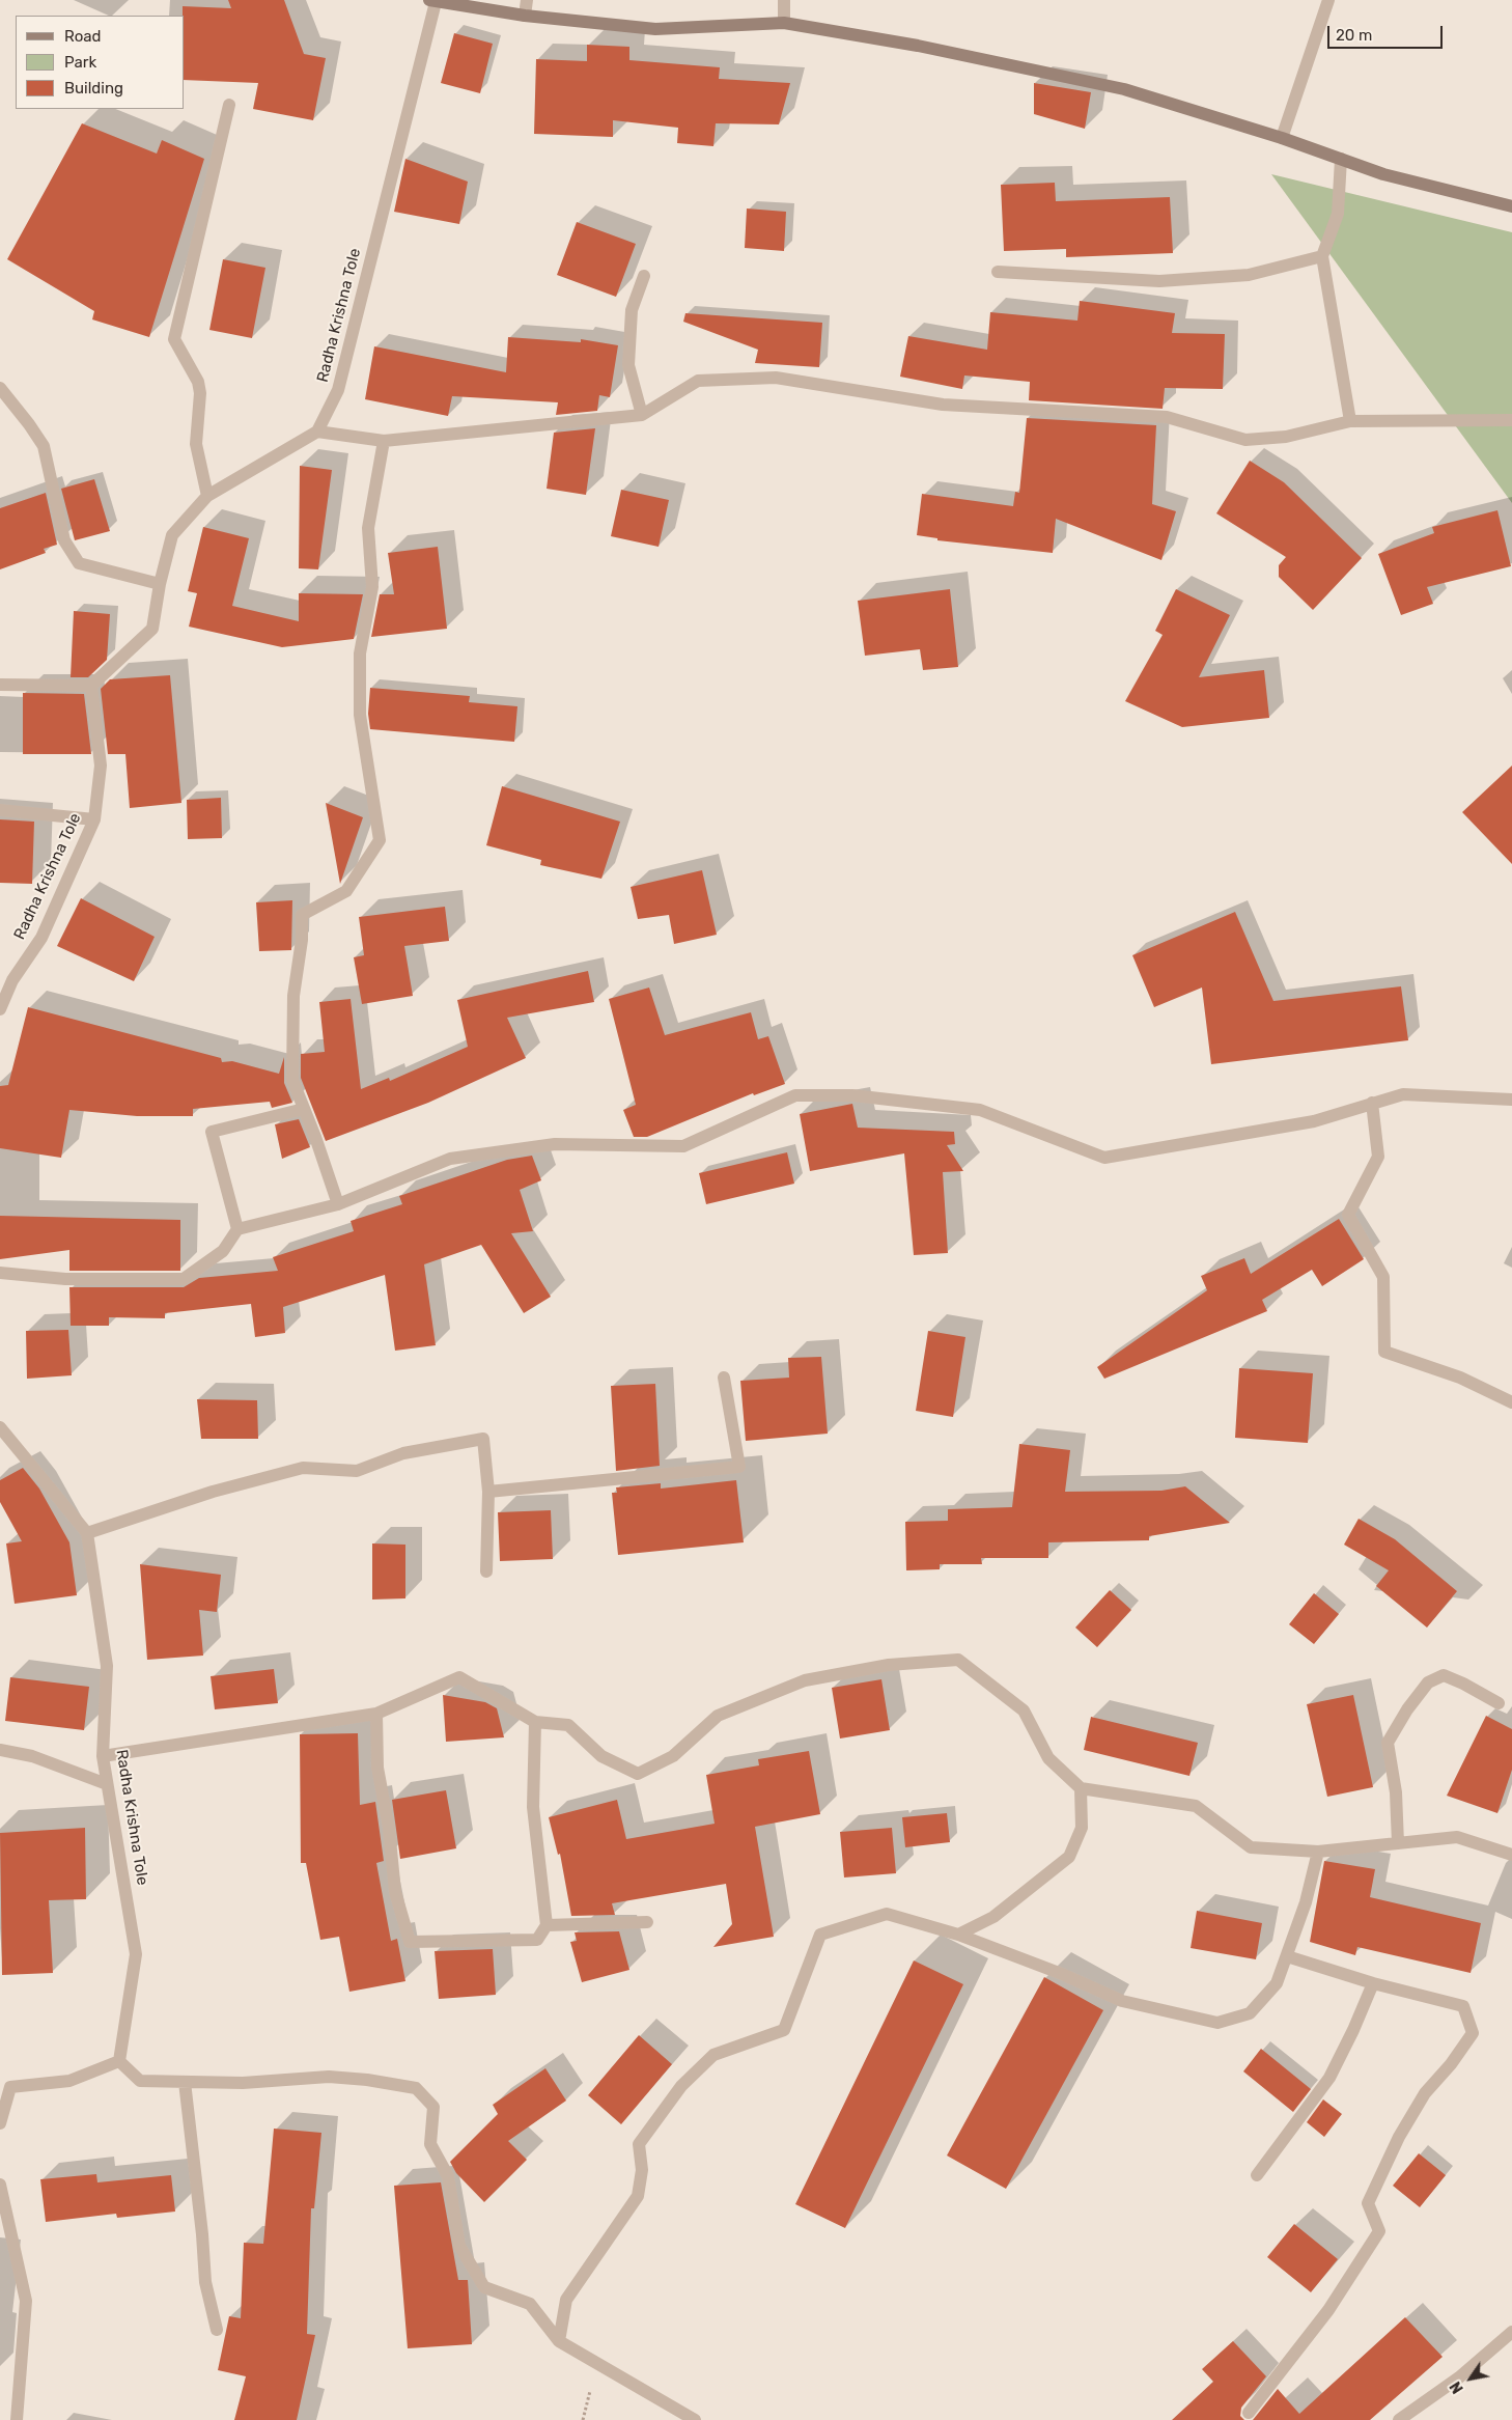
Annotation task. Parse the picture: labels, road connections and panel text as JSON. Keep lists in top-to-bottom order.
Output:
{
  "streets": {
    "street": ["Radha Krishna Tole"]
  },
  "legend": ["Road", "Park", "Building"],
  "scale_bar": "20 m",
  "north": "bottom left"
}
